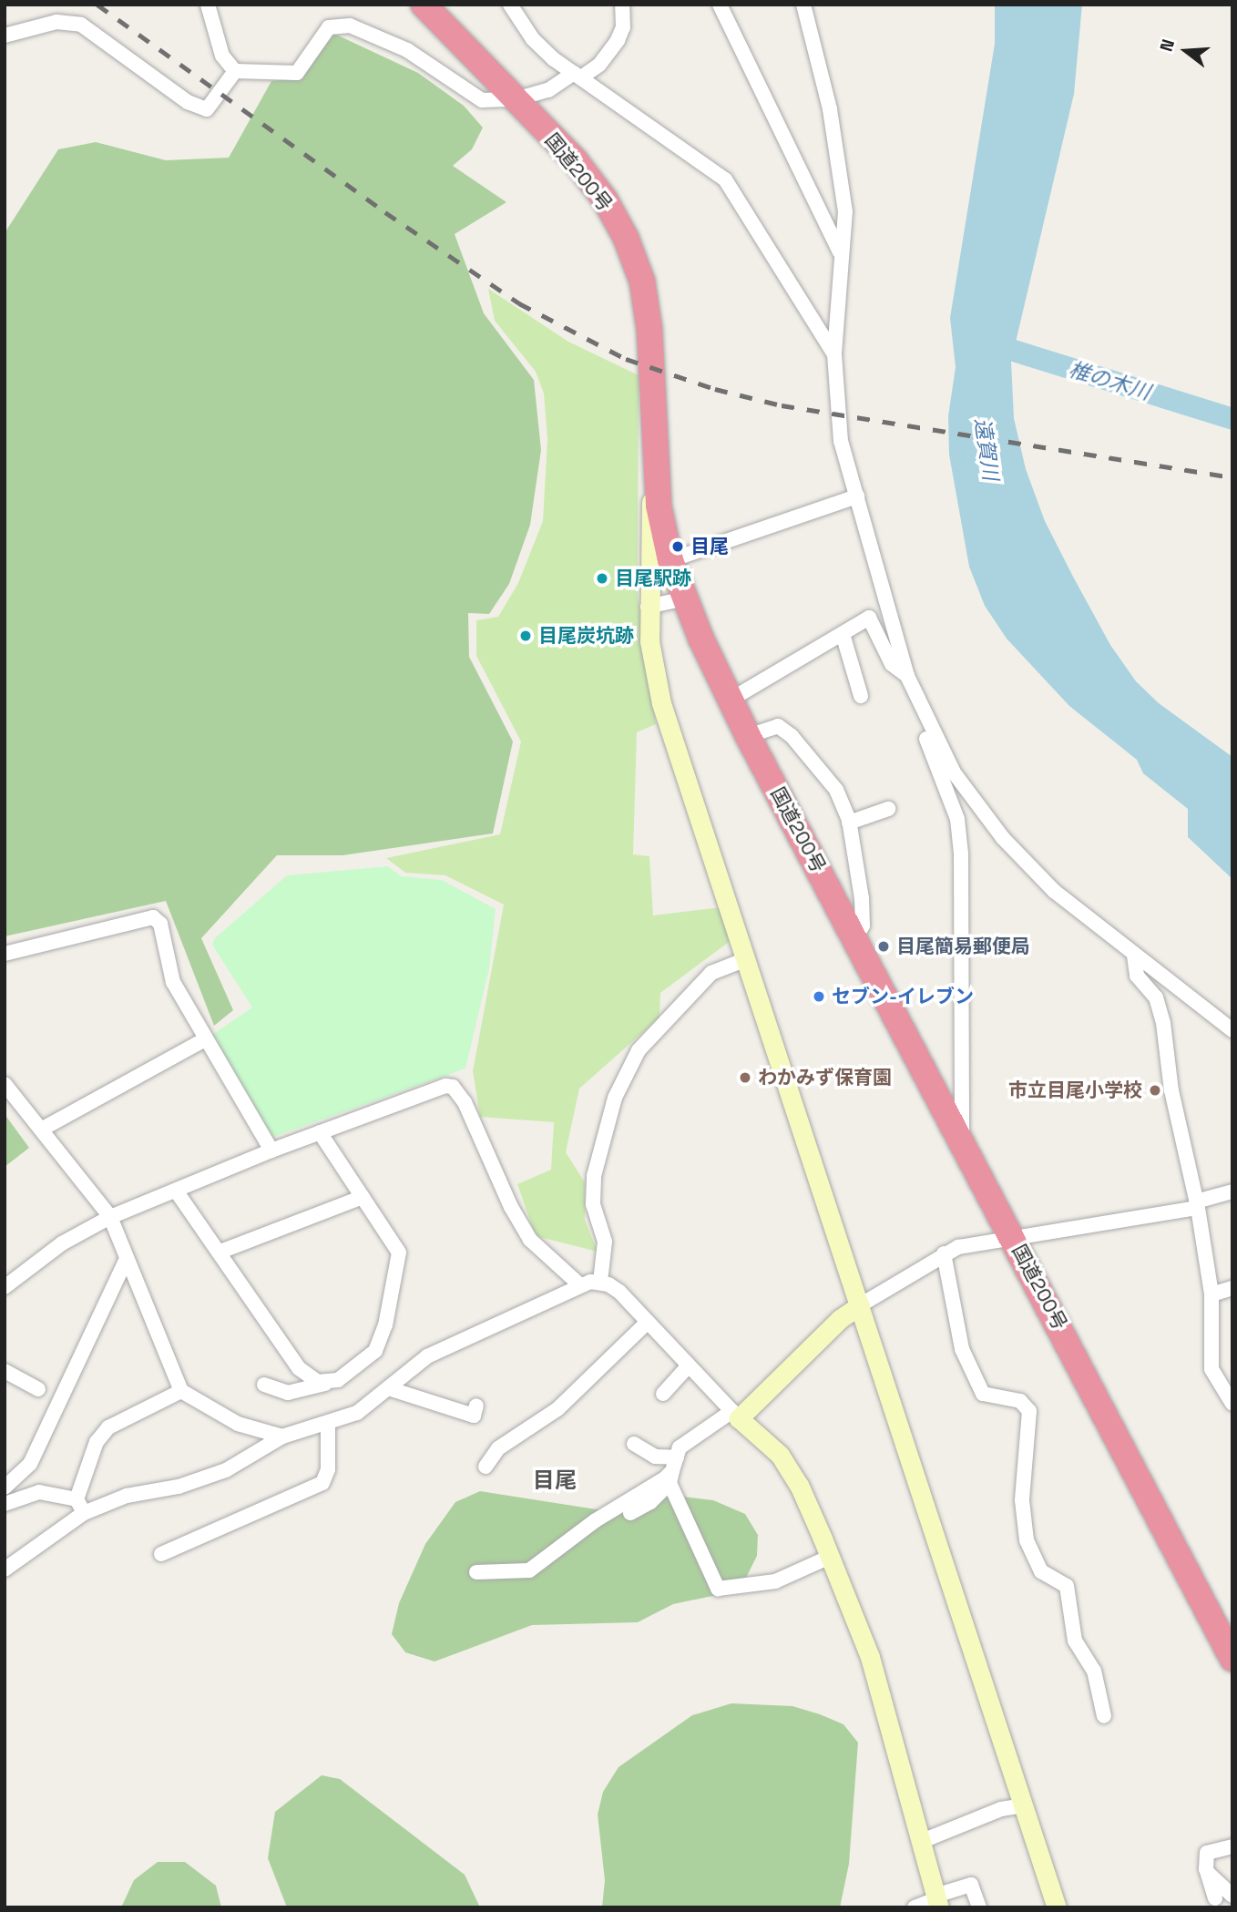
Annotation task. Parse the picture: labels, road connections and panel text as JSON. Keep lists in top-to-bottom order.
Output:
{
  "streets": {
    "highway": ["国道200号"]
  },
  "districts": ["目尾"],
  "water": ["椎の木川", "遠賀川"],
  "places": [
    "目尾",
    "目尾駅跡",
    "目尾炭坑跡",
    "目尾簡易郵便局",
    "セブン-イレブン",
    "わかみず保育園",
    "市立目尾小学校"
  ],
  "north": "left"
}
